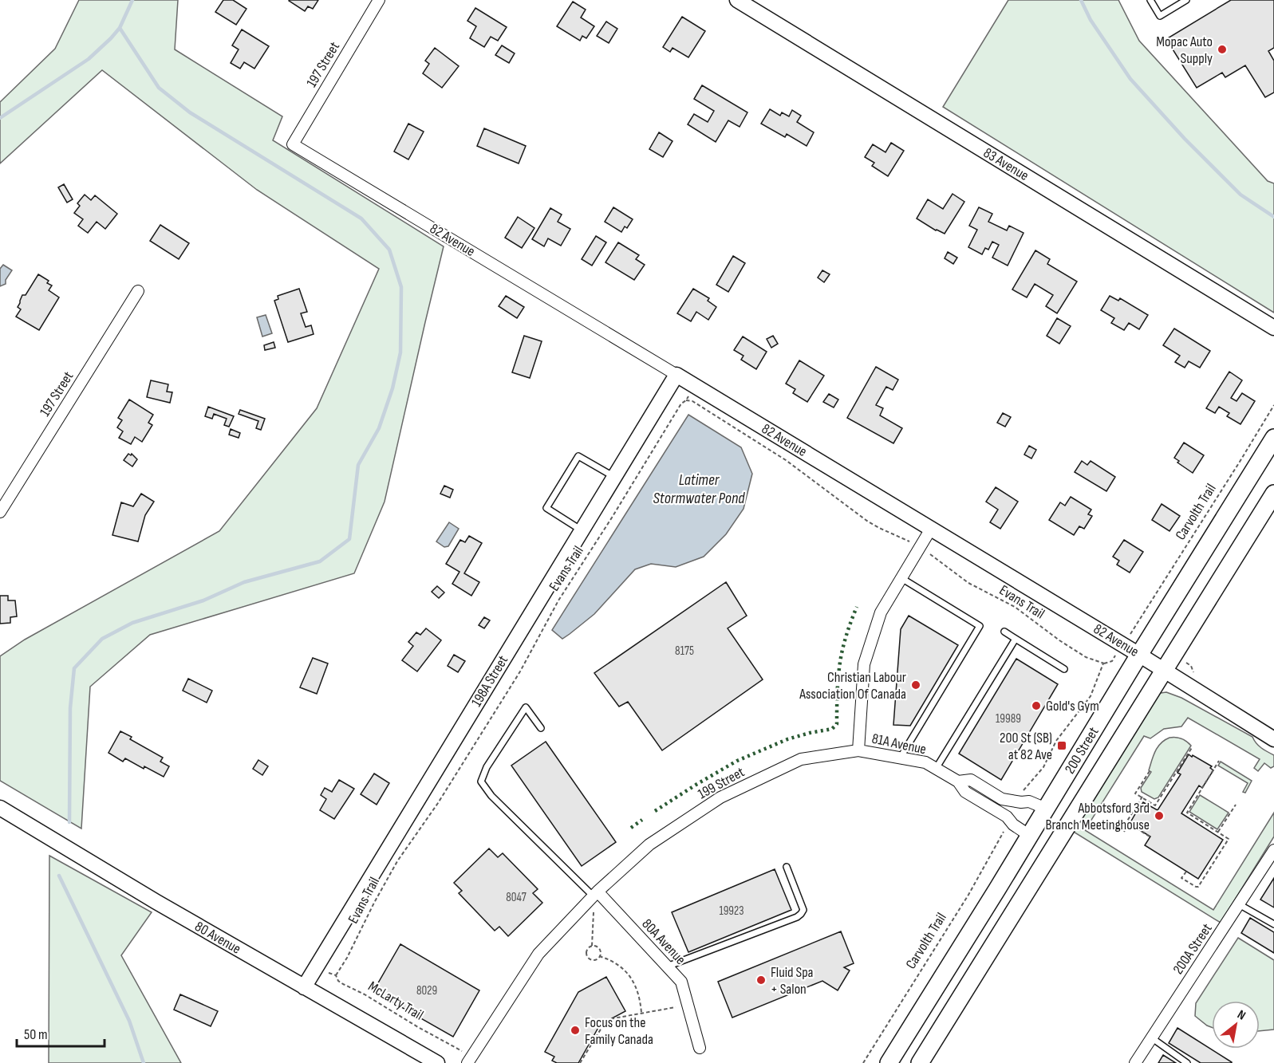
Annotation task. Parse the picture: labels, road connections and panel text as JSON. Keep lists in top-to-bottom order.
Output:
{
  "streets": {
    "main road": ["200 Street"],
    "street": [
      "197 Street",
      "83 Avenue",
      "82 Avenue",
      "198A Street",
      "81A Avenue",
      "199 Street",
      "80 Avenue",
      "80A Avenue",
      "200A Street"
    ],
    "path": ["Carvolth Trail", "Evans Trail", "McLarty Trail"]
  },
  "crossings": [
    ["197 Street", "82 Avenue"],
    ["82 Avenue", "198A Street"],
    ["82 Avenue", "200 Street"],
    ["Evans Trail", "McLarty Trail"],
    ["198A Street", "80 Avenue"],
    ["81A Avenue", "200 Street"],
    ["81A Avenue", "199 Street"],
    ["199 Street", "80A Avenue"]
  ],
  "water": ["Latimer Stormwater Pond"],
  "places": {
    "other": [
      "Mopac Auto Supply",
      "Christian Labour Association Of Canada",
      "Gold's Gym",
      "Abbotsford 3rd Branch Meetinghouse",
      "Fluid Spa + Salon",
      "Focus on the Family Canada"
    ],
    "transit": ["200 St (SB) at 82 Ave"]
  },
  "house_numbers": [
    "8175",
    "19989",
    "8047",
    "19923",
    "8029"
  ],
  "scale_bar": "50 m",
  "north": "top right"
}
